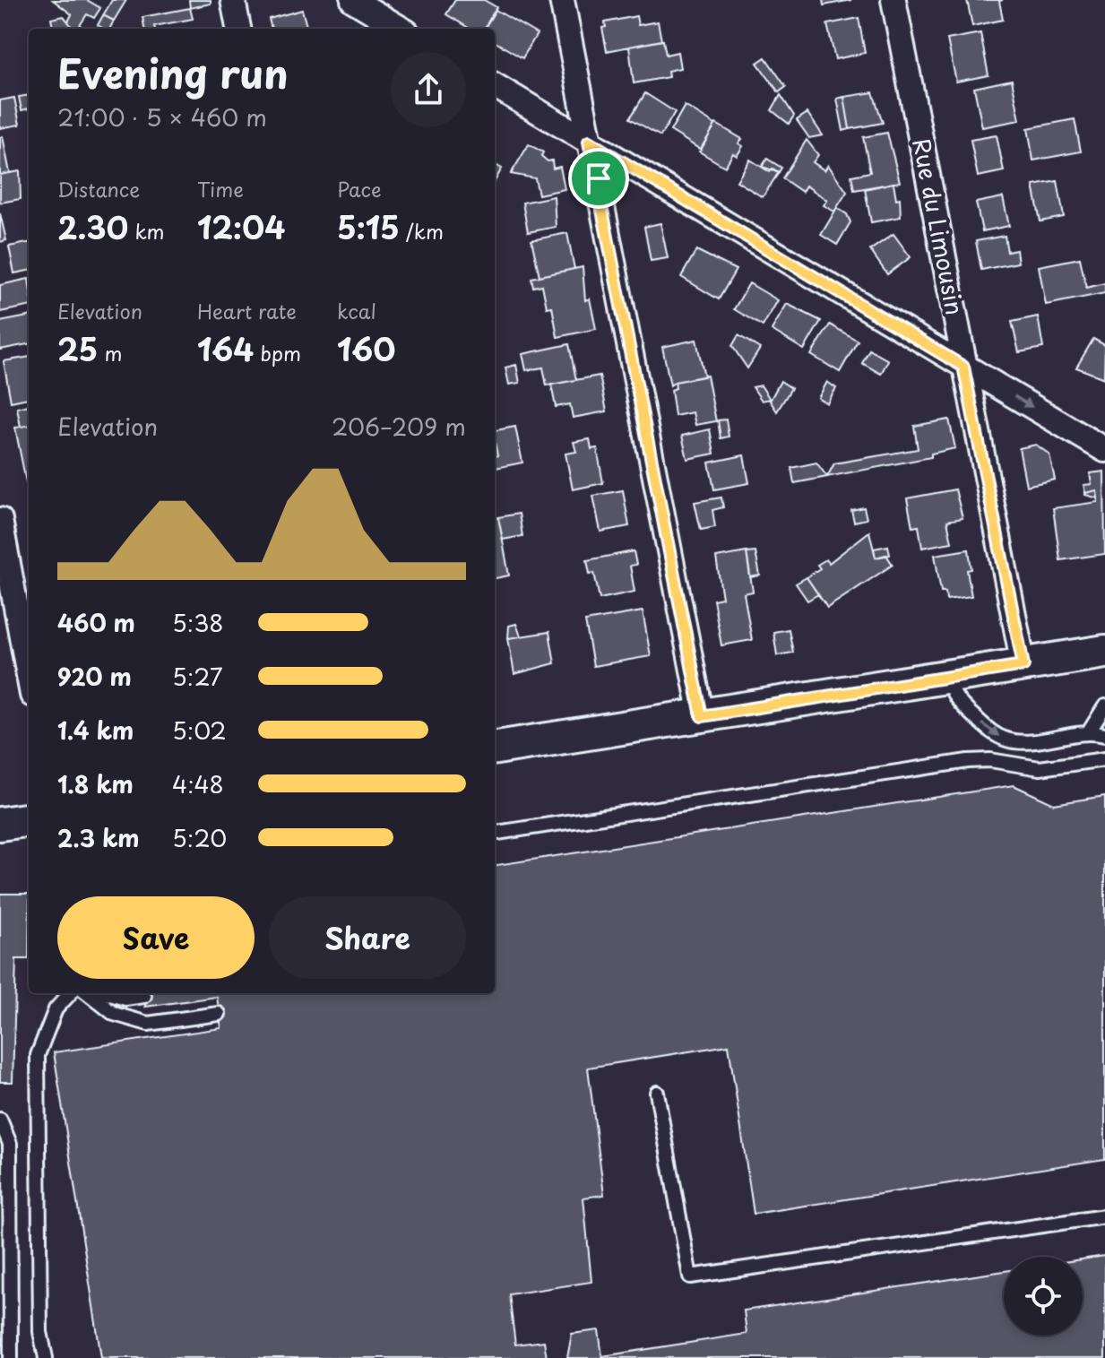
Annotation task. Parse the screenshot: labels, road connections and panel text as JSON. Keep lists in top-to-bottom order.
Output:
{
  "streets": {
    "street": ["Rue du Limousin"]
  },
  "page": {
    "heading": ["Evening run", "21:00 · 5 × 460 m"],
    "stats": [
      ["Distance", "2.30 km"],
      ["Time", "12:04"],
      ["Pace", "5:15 /km"],
      ["Elevation", "25 m"],
      ["Heart rate", "164 bpm"],
      ["kcal", "160"]
    ],
    "chart": ["Elevation", "206–209 m"],
    "list": [
      {
        "name": "460 m",
        "note": "5:38"
      },
      {
        "name": "920 m",
        "note": "5:27"
      },
      {
        "name": "1.4 km",
        "note": "5:02"
      },
      {
        "name": "1.8 km",
        "note": "4:48"
      },
      {
        "name": "2.3 km",
        "note": "5:20"
      }
    ],
    "buttons": ["Save", "Share"]
  }
}
